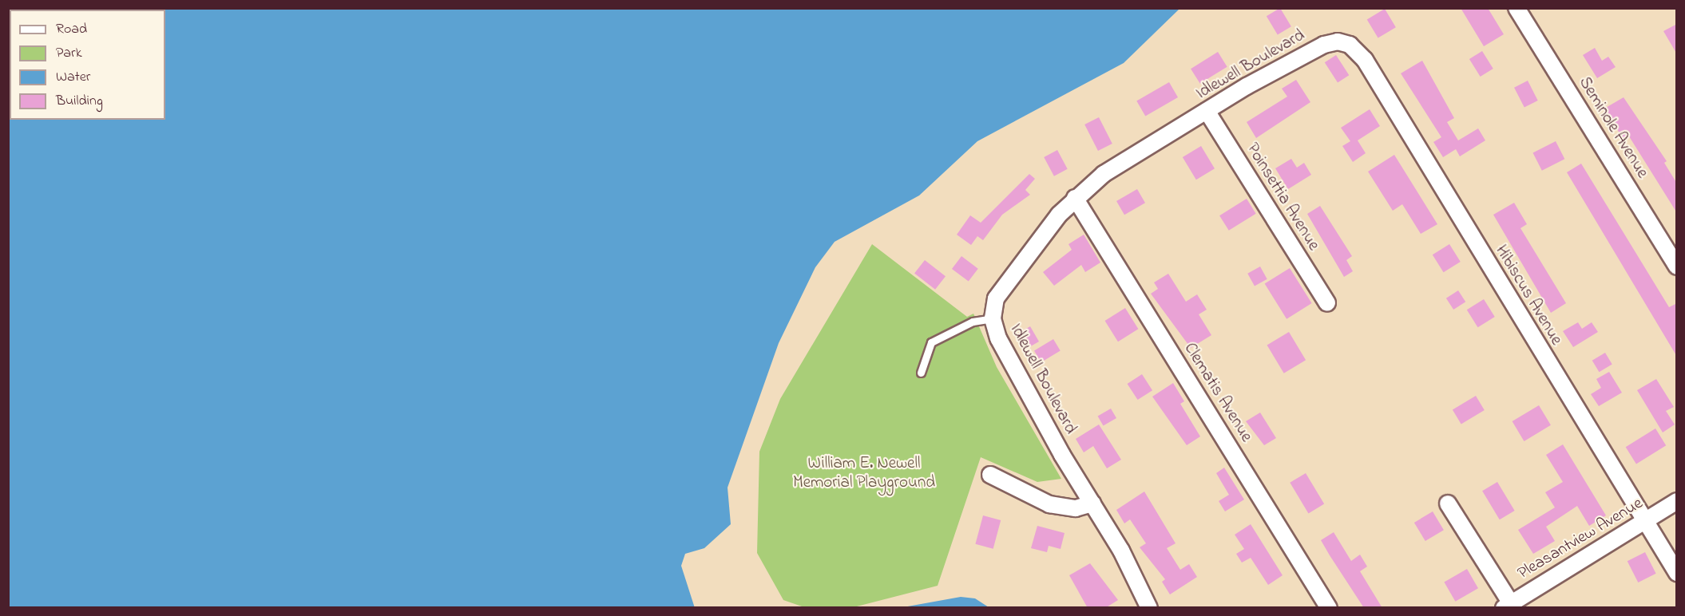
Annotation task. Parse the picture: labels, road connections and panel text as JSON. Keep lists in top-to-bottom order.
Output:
{
  "streets": {
    "street": [
      "Idlewell Boulevard",
      "Seminole Avenue",
      "Poinsettia Avenue",
      "Hibiscus Avenue",
      "Clematis Avenue",
      "Pleasantview Avenue"
    ]
  },
  "crossings": [
    ["Idlewell Boulevard", "Poinsettia Avenue"],
    ["Idlewell Boulevard", "Hibiscus Avenue"],
    ["Idlewell Boulevard", "Clematis Avenue"],
    ["Hibiscus Avenue", "Pleasantview Avenue"]
  ],
  "parks": ["William E. Newell Memorial Playground"],
  "legend": [
    "Road",
    "Park",
    "Water",
    "Building"
  ]
}
